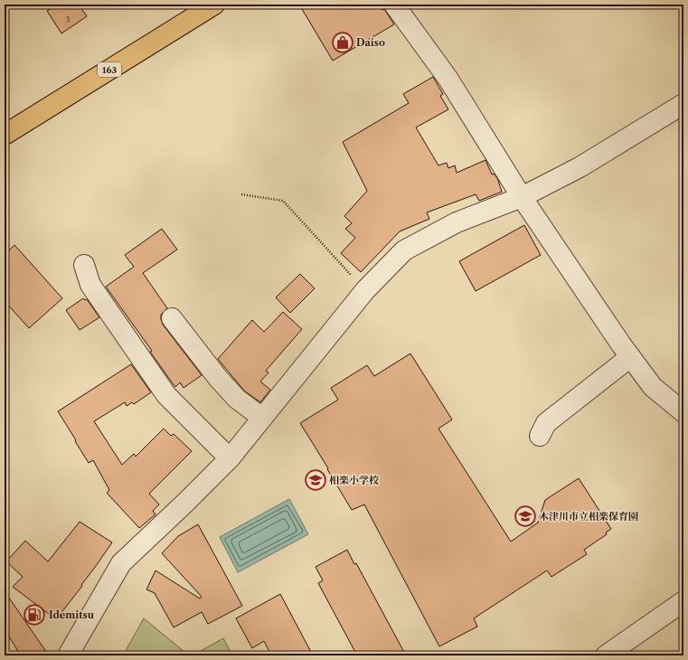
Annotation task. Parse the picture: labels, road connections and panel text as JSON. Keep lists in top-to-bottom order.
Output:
{
  "streets": {
    "highway": ["163"]
  },
  "places": {
    "shop": ["Daiso"],
    "school or university": ["相楽小学校", "木津川市立相楽保育園"],
    "fuel station": ["Idemitsu"]
  },
  "house_numbers": ["3"]
}
